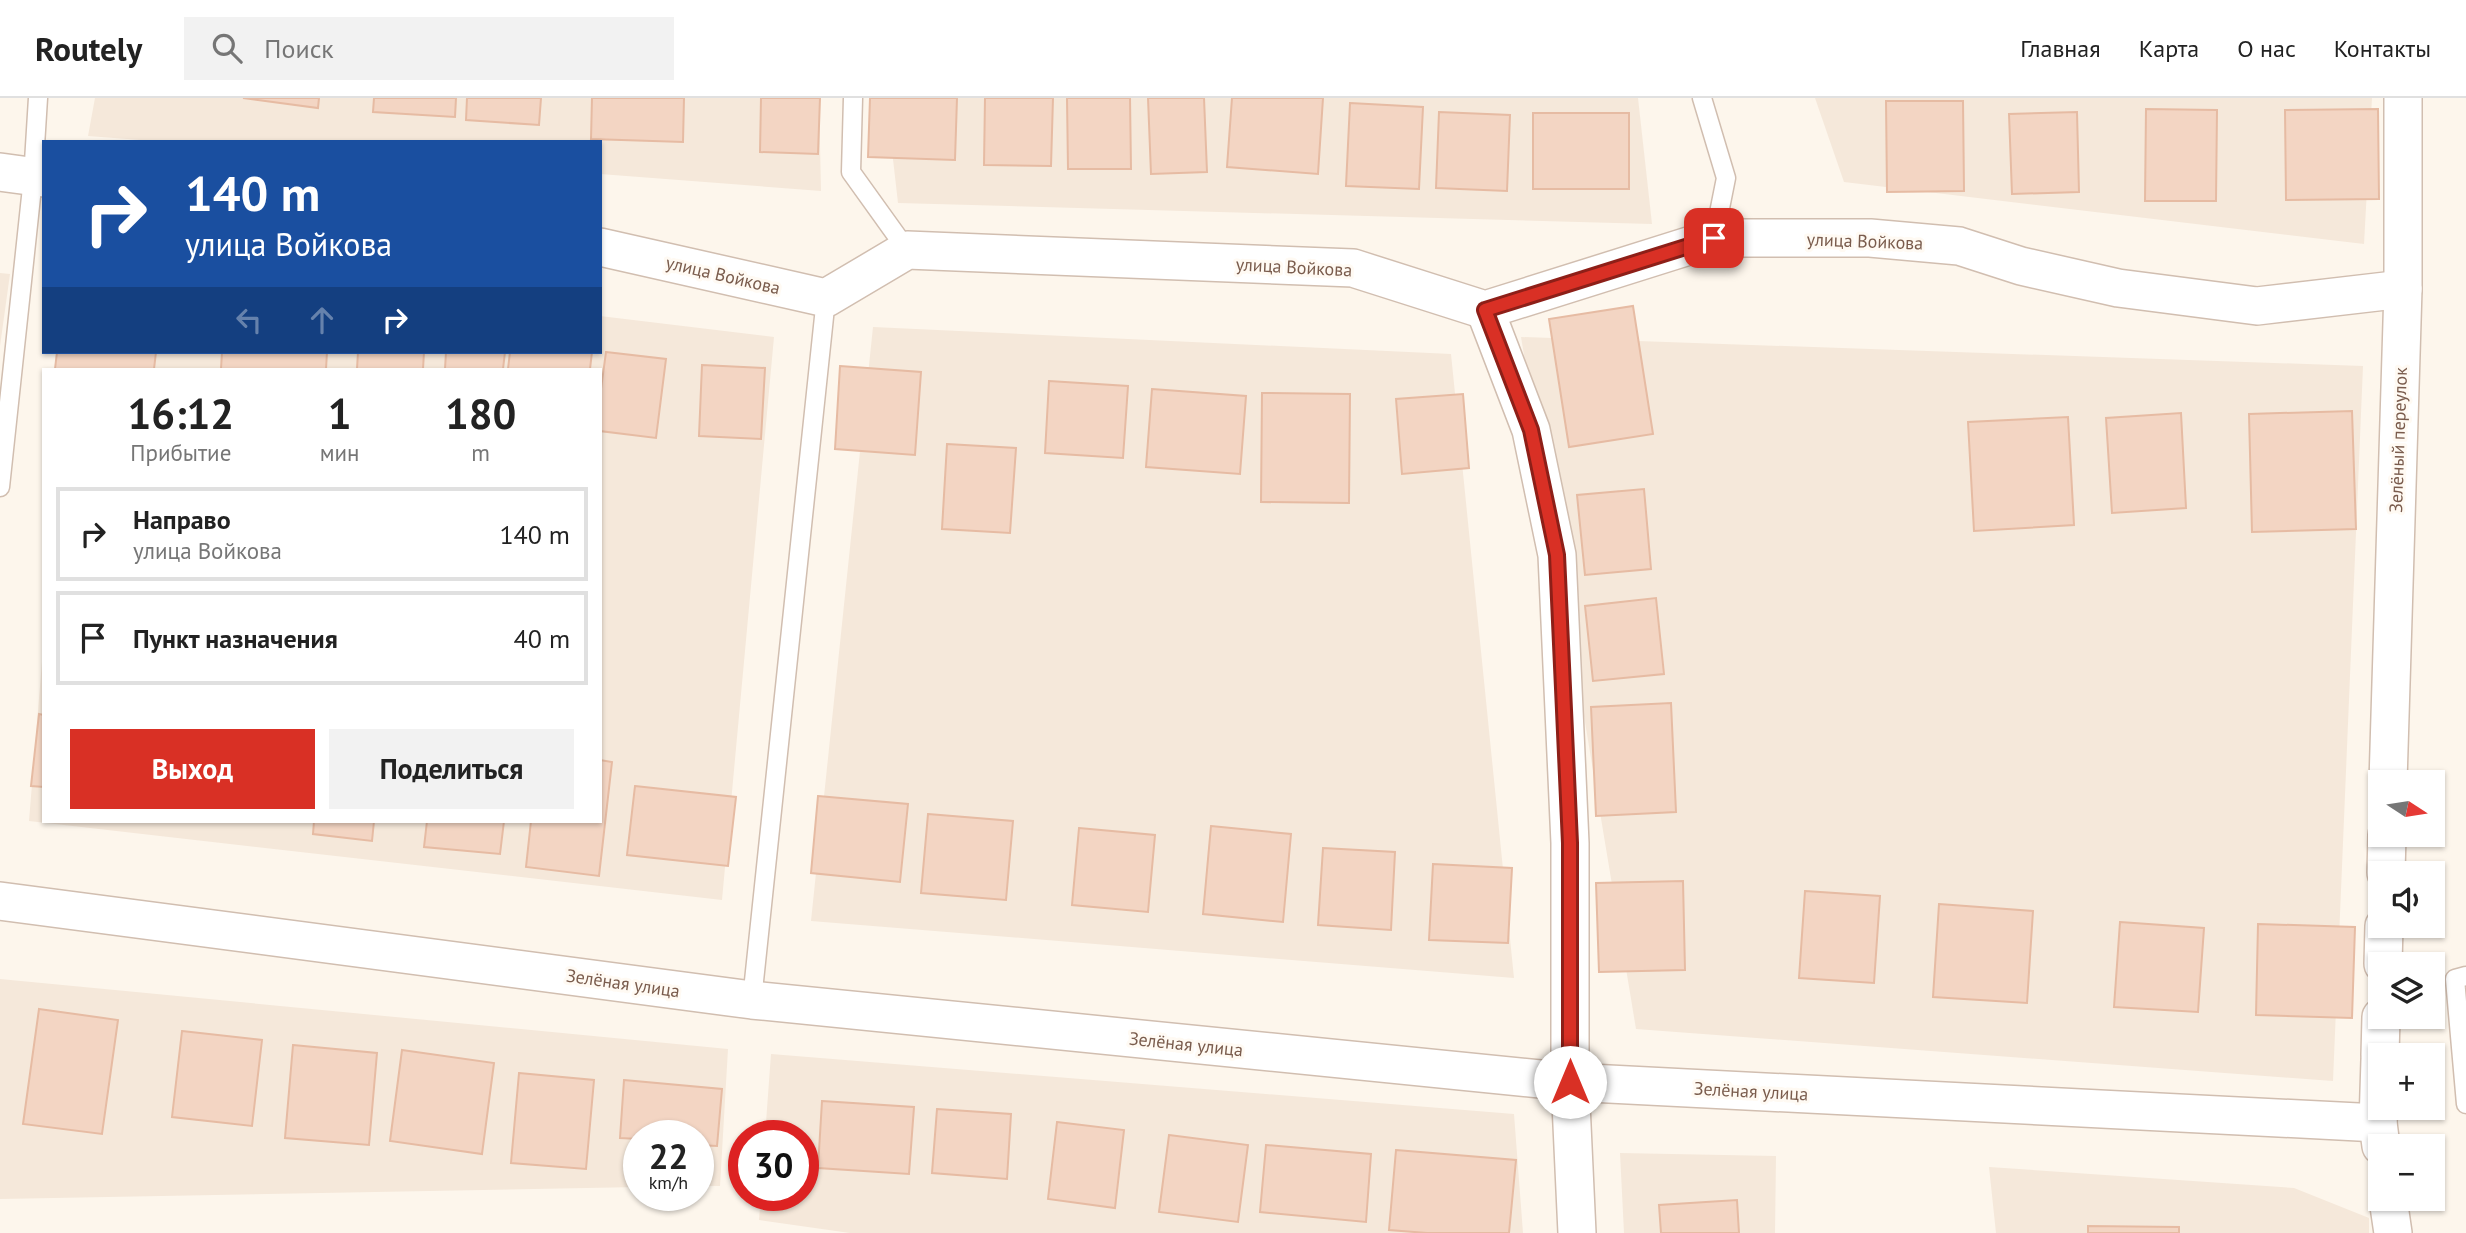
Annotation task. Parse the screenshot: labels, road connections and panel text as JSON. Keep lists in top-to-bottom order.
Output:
{
  "streets": {
    "street": ["улица Войкова", "Зелёный переулок", "Зелёная улица"]
  },
  "crossings": [
    ["улица Войкова", "Зелёный переулок"]
  ],
  "north": "right",
  "page": {
    "header": "Routely",
    "search": "Поиск",
    "nav": [
      "Главная",
      "Карта",
      "О нас",
      "Контакты"
    ],
    "turn": ["140 m", "улица Войкова"],
    "eta": [
      "16:12",
      "Прибытие",
      "1",
      "мин",
      "180",
      "m"
    ],
    "list": [
      {
        "name": "Направо",
        "note": "улица Войкова",
        "value": "140 m"
      },
      {
        "name": "Пункт назначения",
        "value": "40 m"
      }
    ],
    "buttons": ["Выход", "Поделиться"],
    "map_buttons": ["+", "−"],
    "speed": "22 km/h",
    "limit": "30"
  }
}
